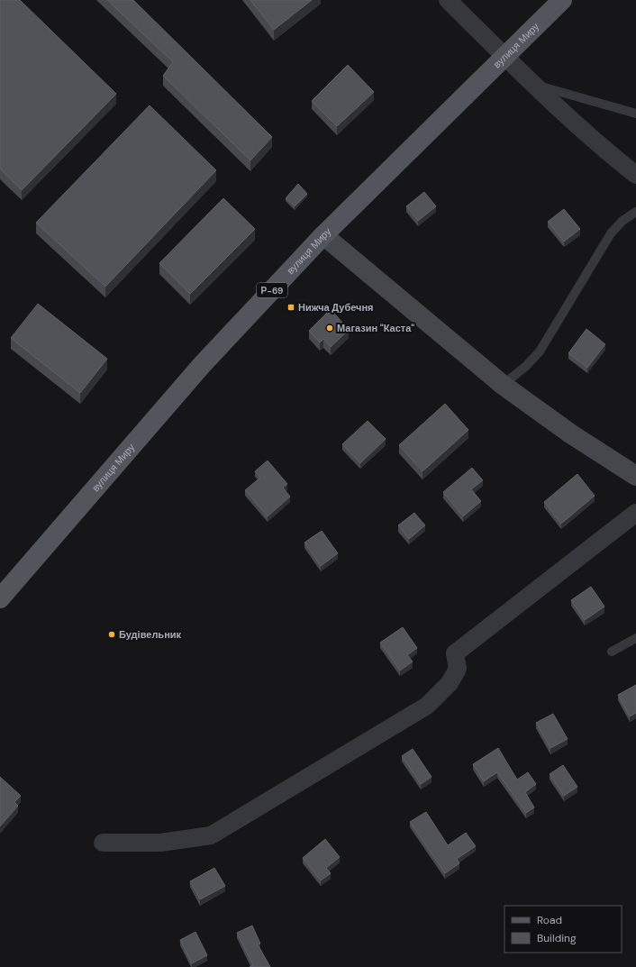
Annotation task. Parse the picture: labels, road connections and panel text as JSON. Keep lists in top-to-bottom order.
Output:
{
  "streets": {
    "main road": ["вулиця Миру", "Р-69"]
  },
  "places": {
    "transit": ["Нижча Дубечня"],
    "other": ["Магазин \"Каста\"", "Будівельник"]
  },
  "legend": ["Road", "Building"]
}
